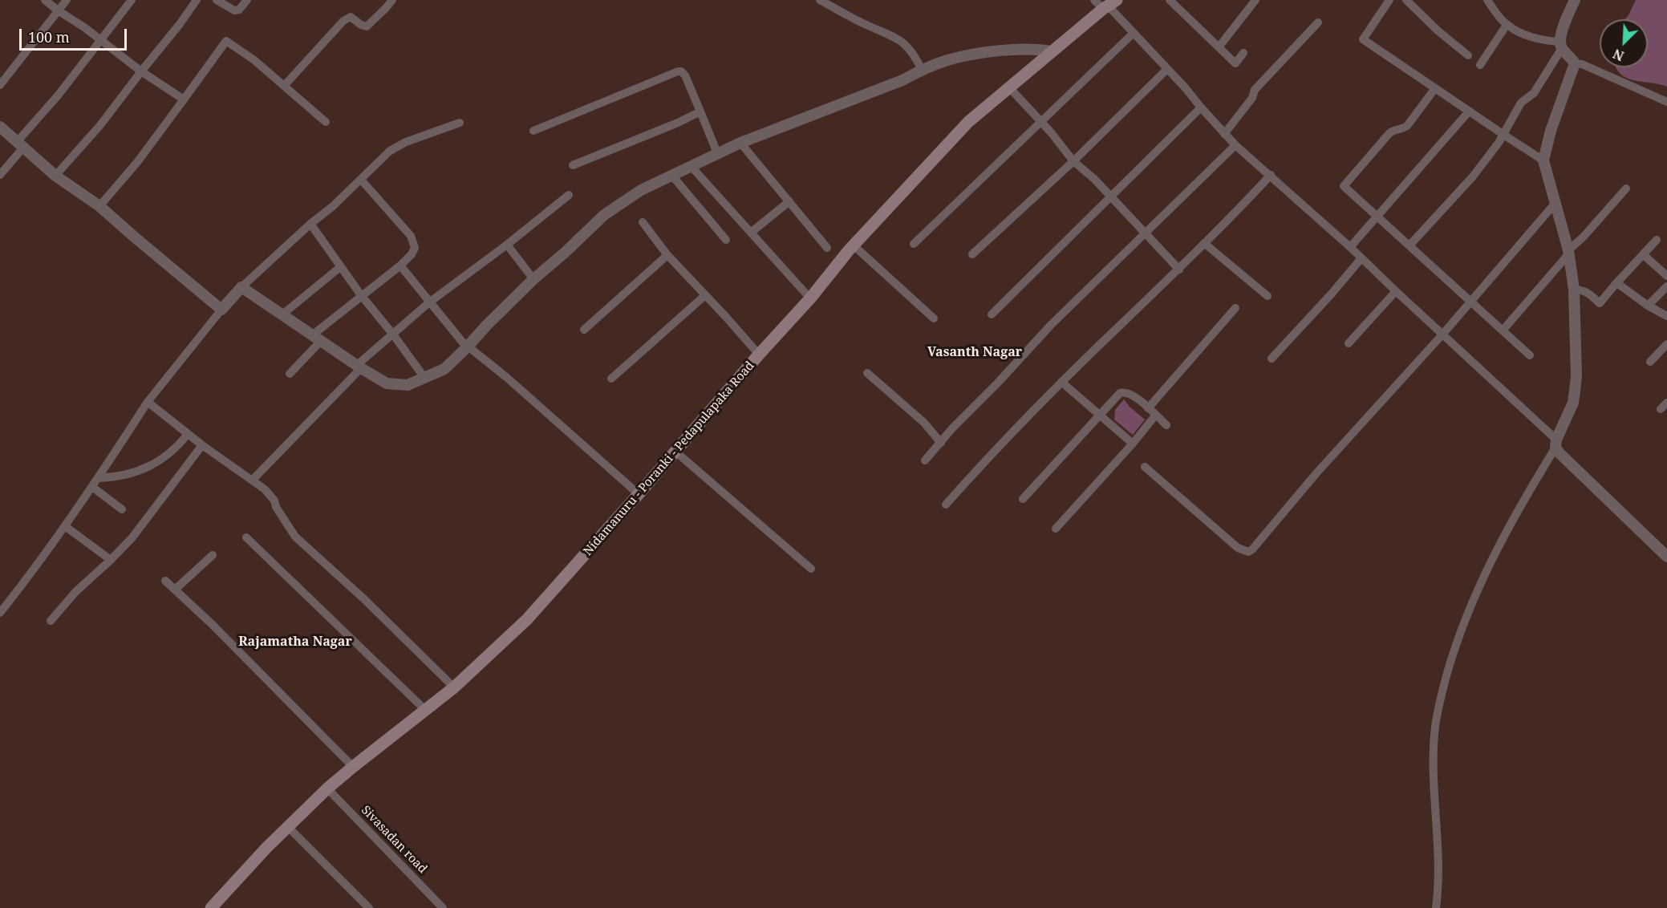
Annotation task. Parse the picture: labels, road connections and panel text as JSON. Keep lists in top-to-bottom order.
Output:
{
  "streets": {
    "main road": ["Nidamanuru - Poranki - Pedapulapaka Road"],
    "street": ["Sivasadan road"]
  },
  "crossings": [
    ["Nidamanuru - Poranki - Pedapulapaka Road", "Sivasadan road"]
  ],
  "districts": ["Vasanth Nagar", "Rajamatha Nagar"],
  "scale_bar": "100 m",
  "north": "bottom left"
}
